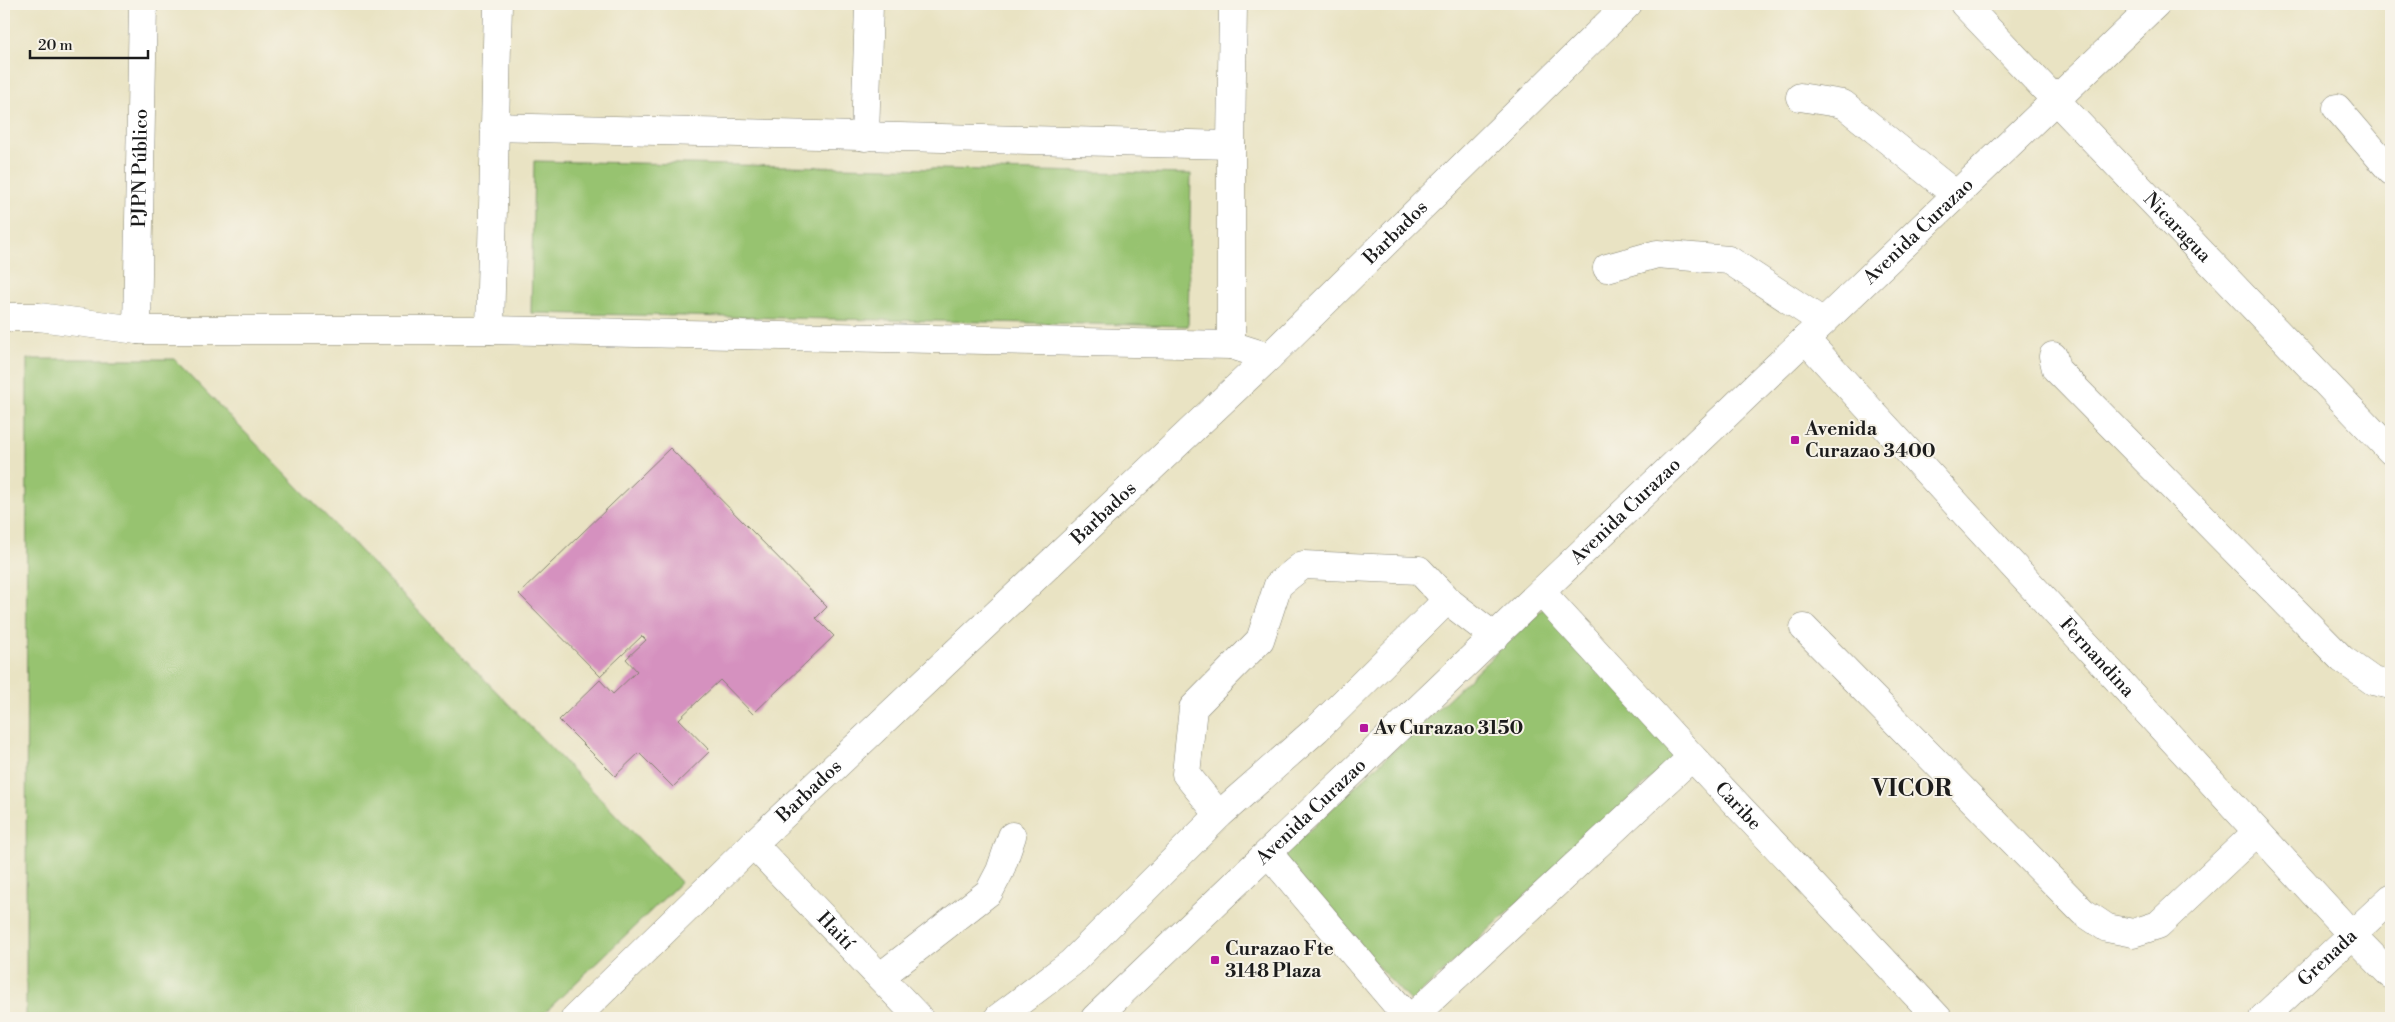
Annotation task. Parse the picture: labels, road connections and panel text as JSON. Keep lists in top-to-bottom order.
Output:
{
  "streets": {
    "street": [
      "PJPN Público",
      "Nicaragua",
      "Avenida Curazao",
      "Barbados",
      "Fernandina",
      "Caribe",
      "Haití",
      "Grenada"
    ]
  },
  "crossings": [
    ["Nicaragua", "Avenida Curazao"],
    ["Avenida Curazao", "Fernandina"],
    ["Avenida Curazao", "Caribe"],
    ["Barbados", "Haití"],
    ["Fernandina", "Grenada"]
  ],
  "districts": ["VICOR"],
  "places": {
    "transit": ["Avenida Curazao 3400", "Av Curazao 3150", "Curazao Fte 3148 Plaza"]
  },
  "scale_bar": "20 m"
}
